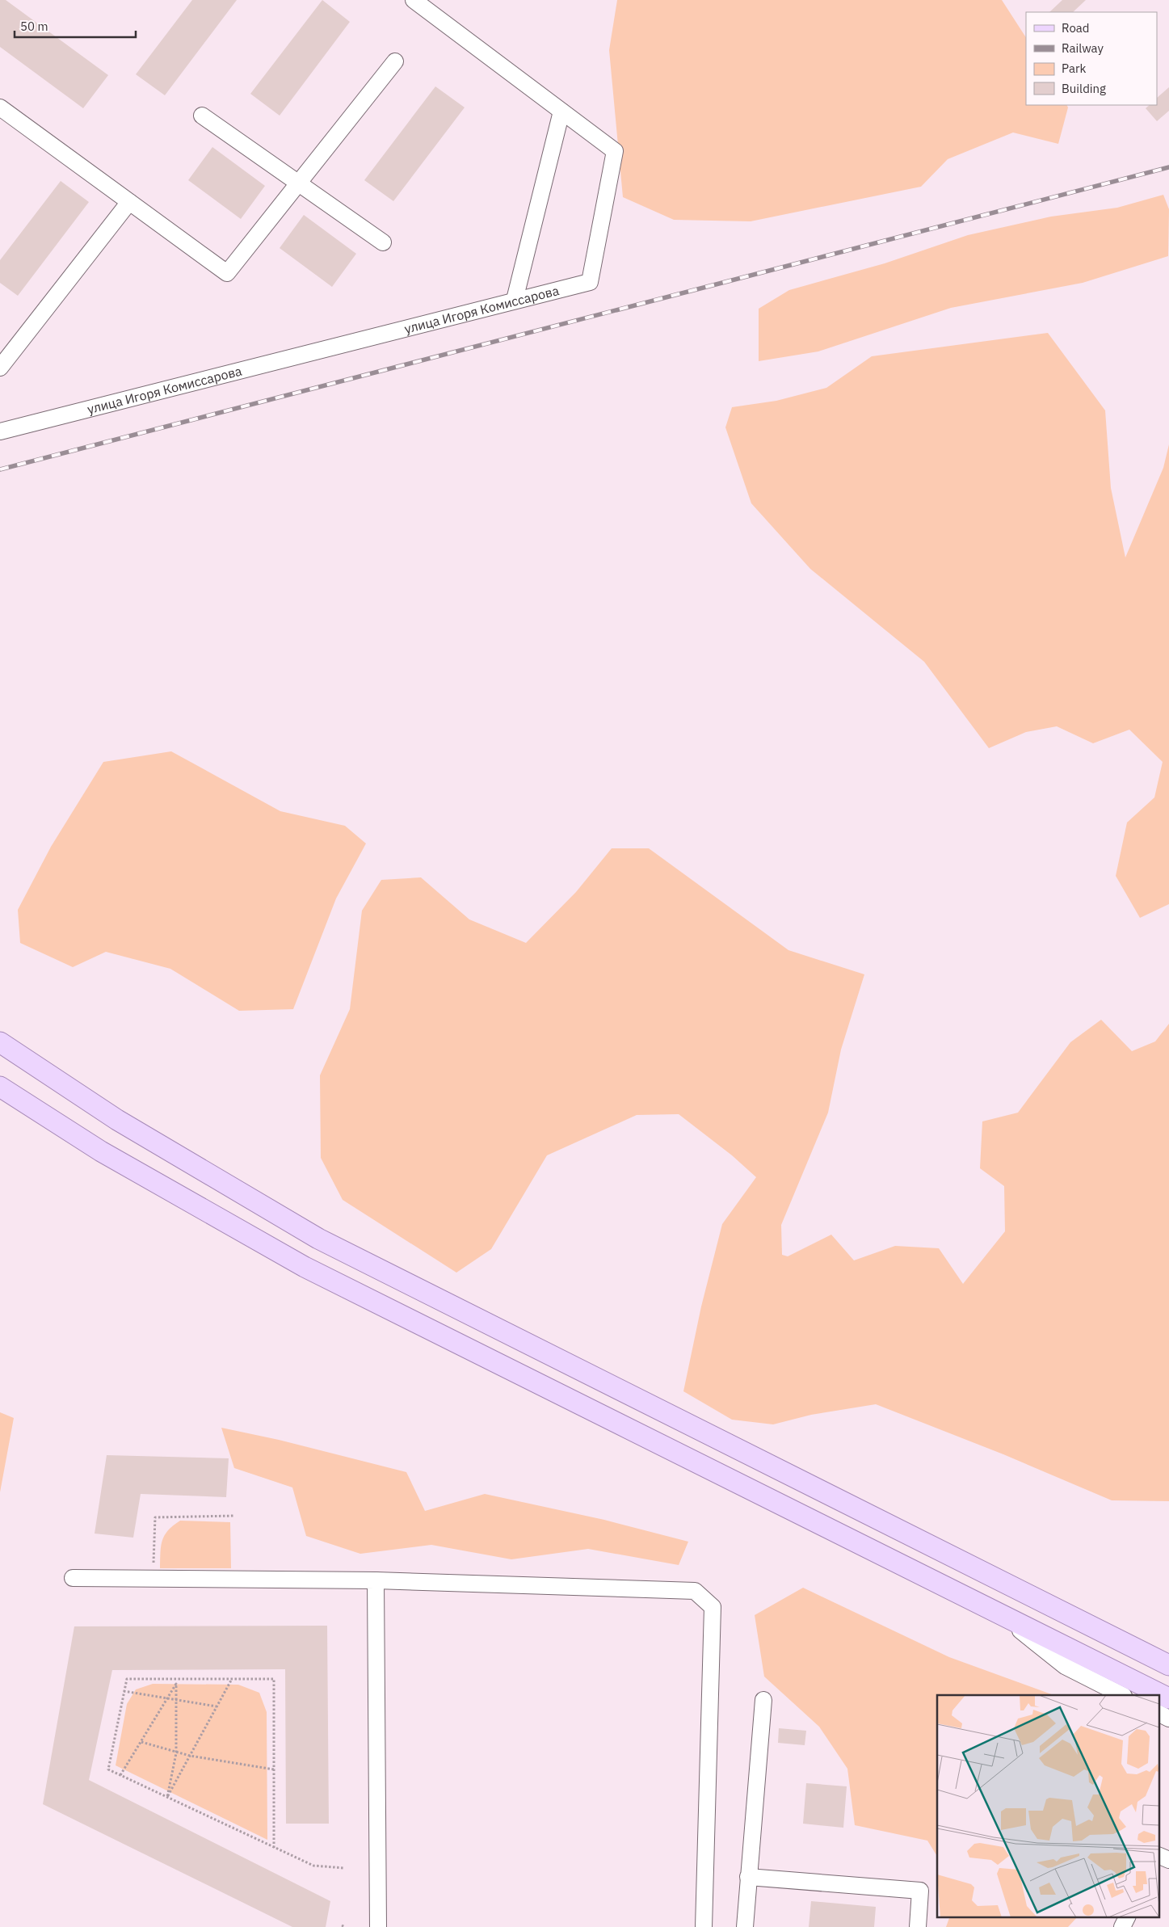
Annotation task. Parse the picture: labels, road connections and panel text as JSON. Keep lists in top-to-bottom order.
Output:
{
  "streets": {
    "street": ["улица Игоря Комиссарова"]
  },
  "legend": [
    "Road",
    "Railway",
    "Park",
    "Building"
  ],
  "scale_bar": "50 m"
}
